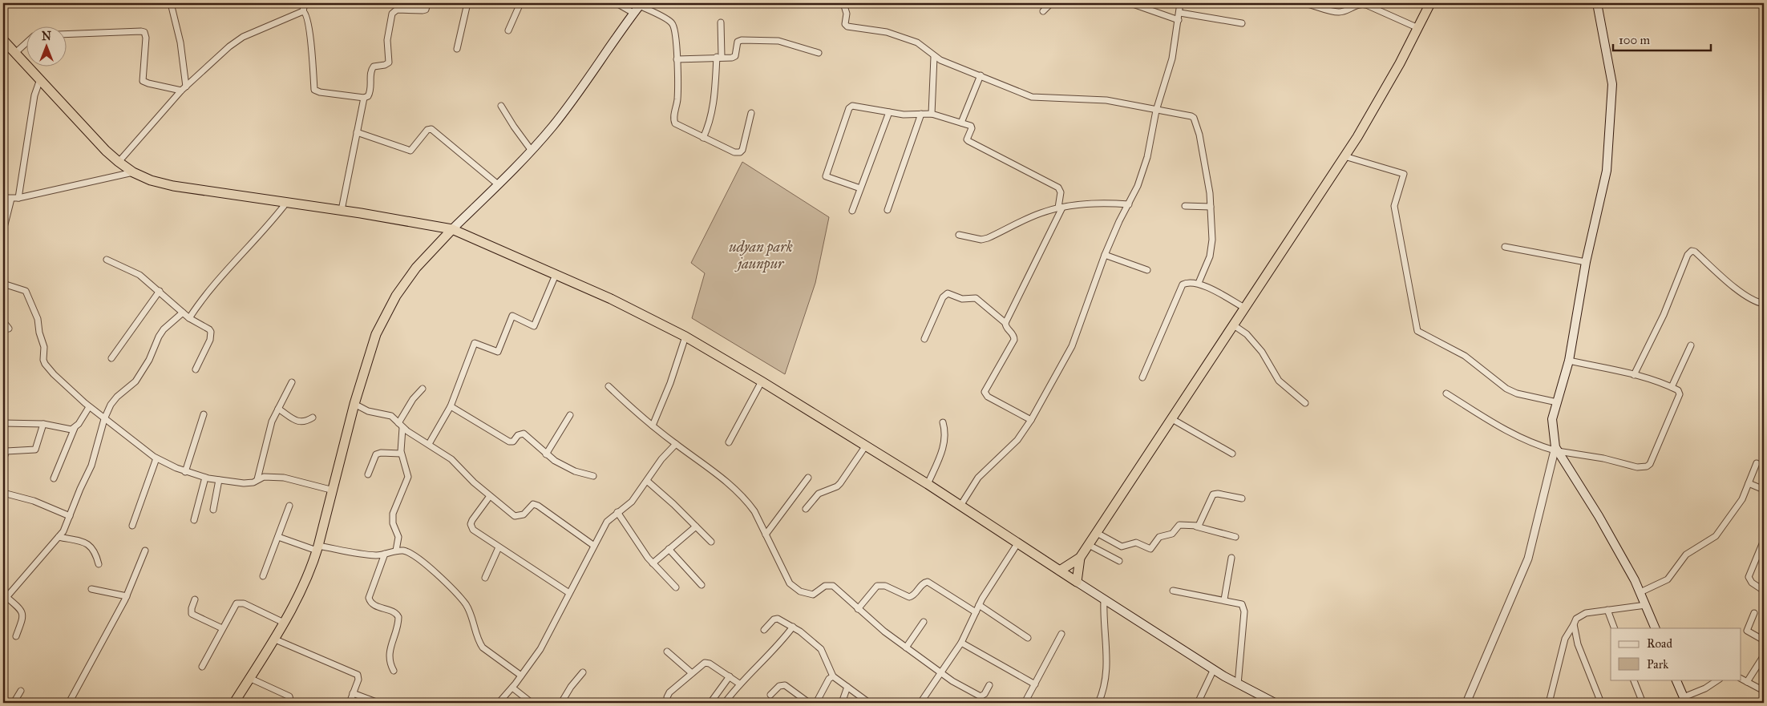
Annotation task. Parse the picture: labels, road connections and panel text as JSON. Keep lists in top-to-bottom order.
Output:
{
  "parks": ["udyan park jaunpur"],
  "legend": ["Road", "Park"],
  "scale_bar": "100 m",
  "north": "top"
}
